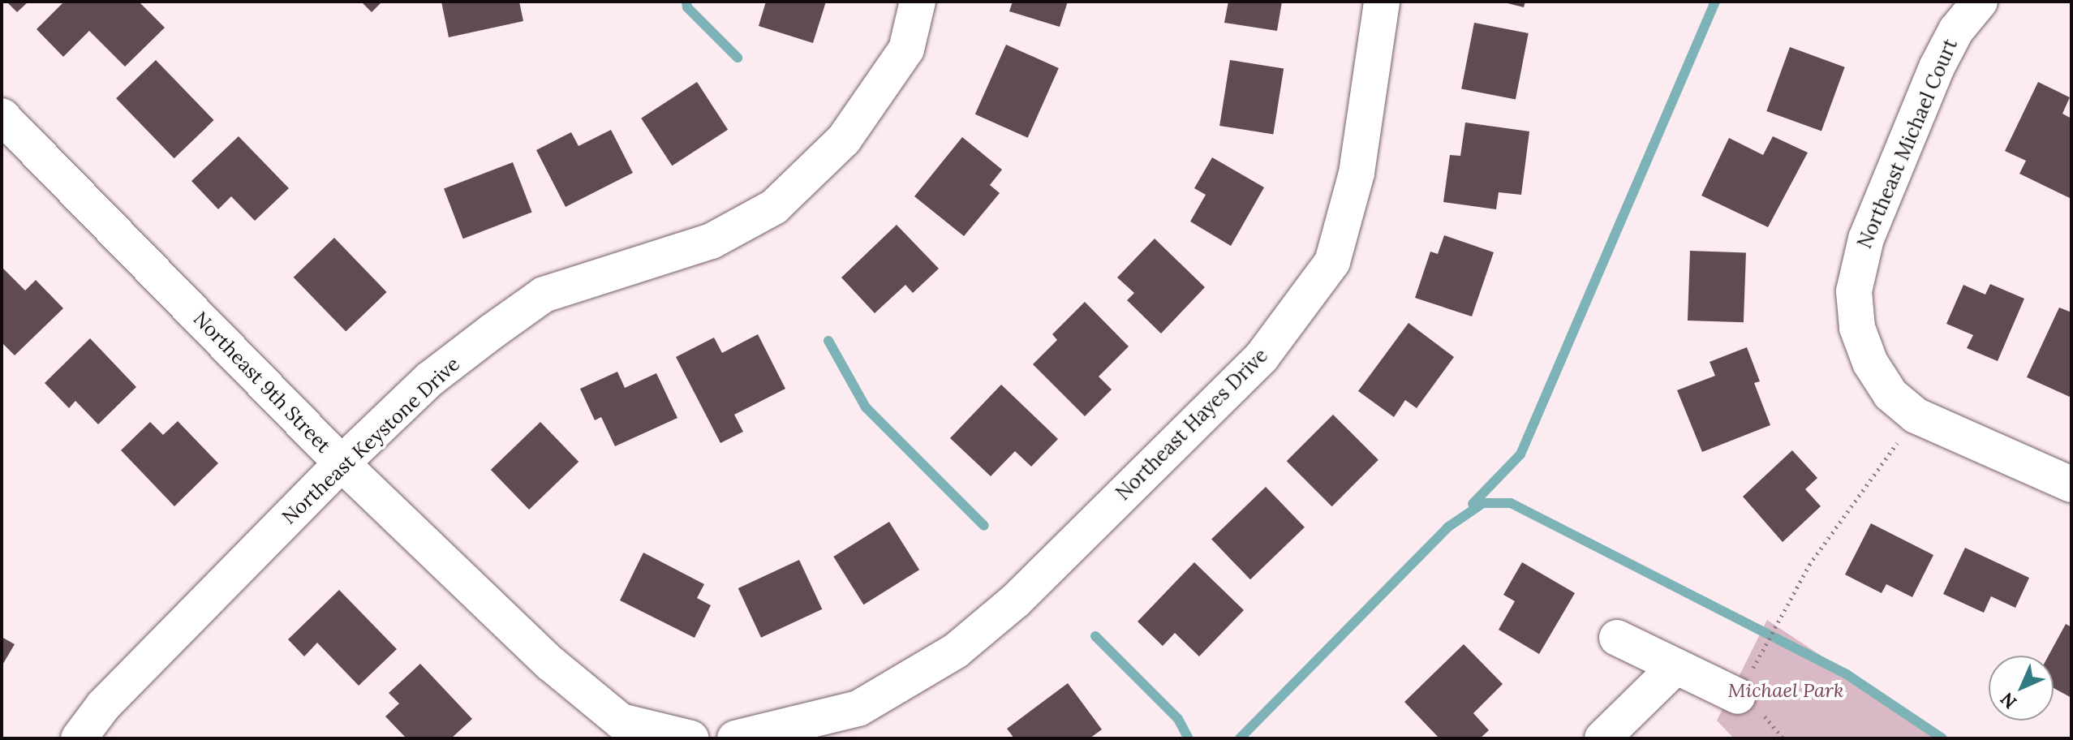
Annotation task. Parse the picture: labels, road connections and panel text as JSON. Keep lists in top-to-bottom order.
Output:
{
  "streets": {
    "street": [
      "Northeast Michael Court",
      "Northeast 9th Street",
      "Northeast Hayes Drive",
      "Northeast Keystone Drive"
    ]
  },
  "crossings": [
    ["Northeast 9th Street", "Northeast Keystone Drive"]
  ],
  "parks": ["Michael Park"],
  "north": "bottom left"
}
